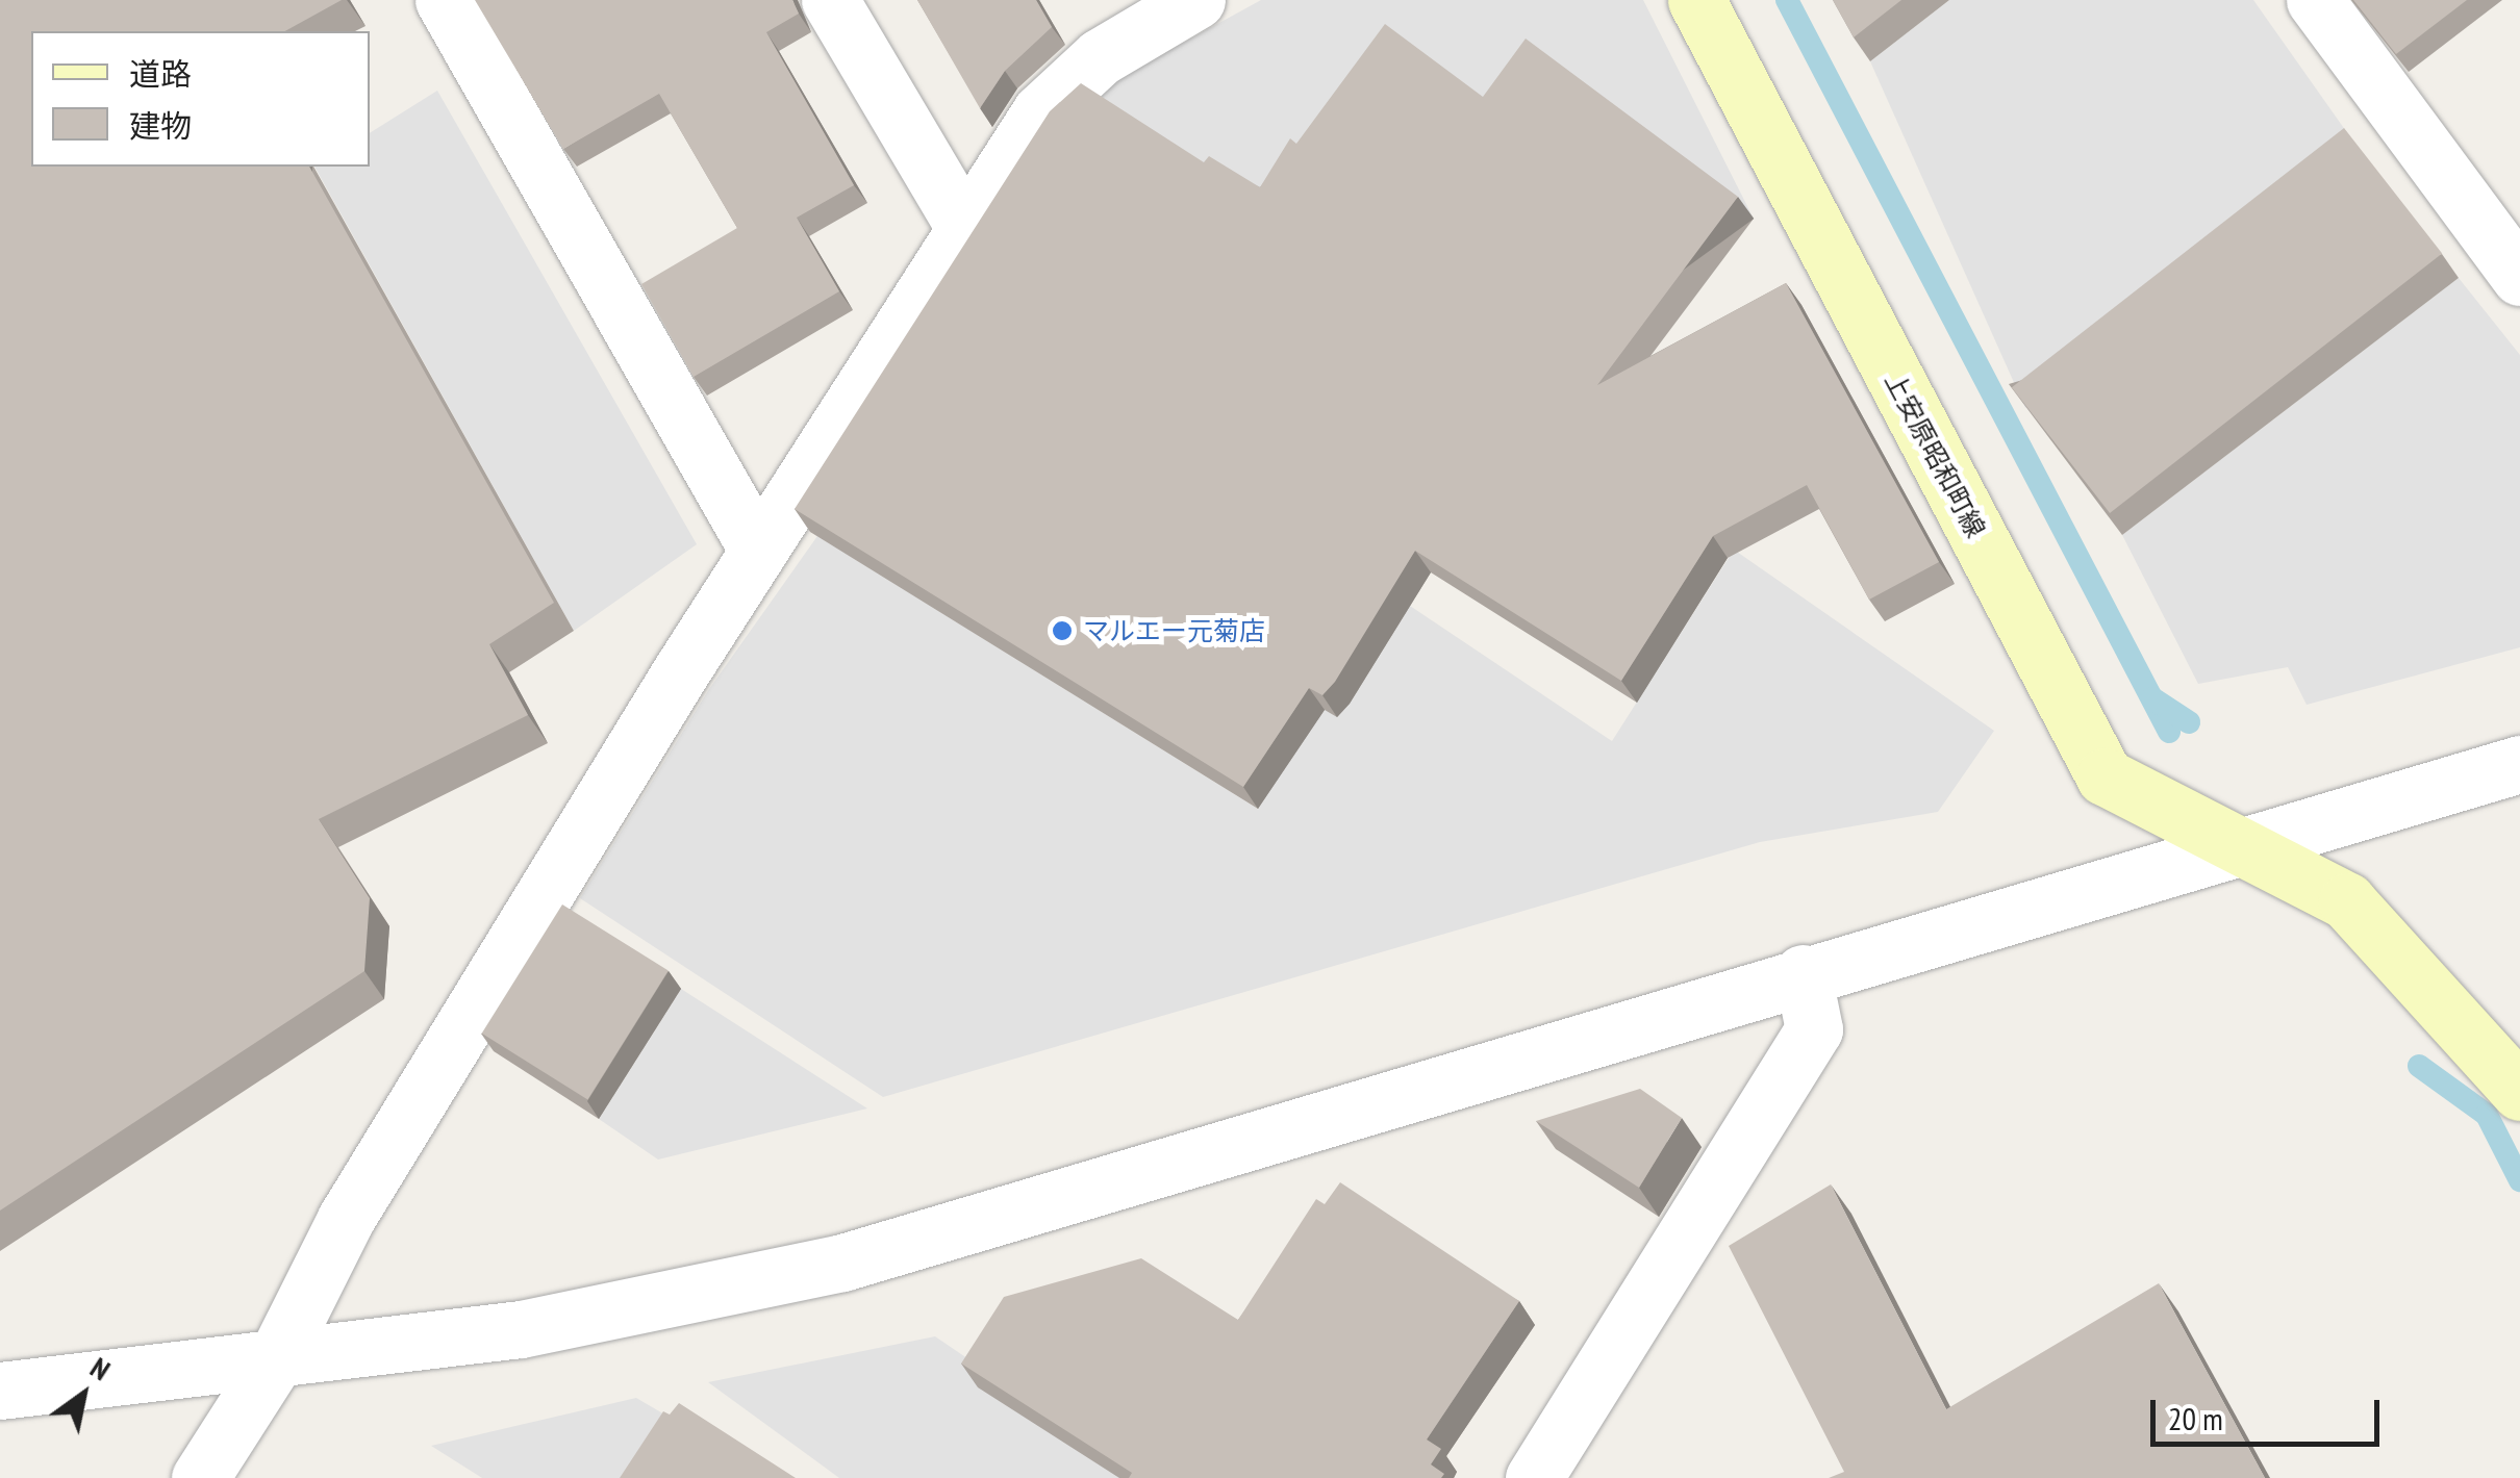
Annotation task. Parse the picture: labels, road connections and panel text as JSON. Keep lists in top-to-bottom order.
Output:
{
  "streets": {
    "main road": ["上安原昭和町線"]
  },
  "places": ["マルエー元菊店"],
  "legend": ["道路", "建物"],
  "scale_bar": "20 m",
  "north": "top right"
}
